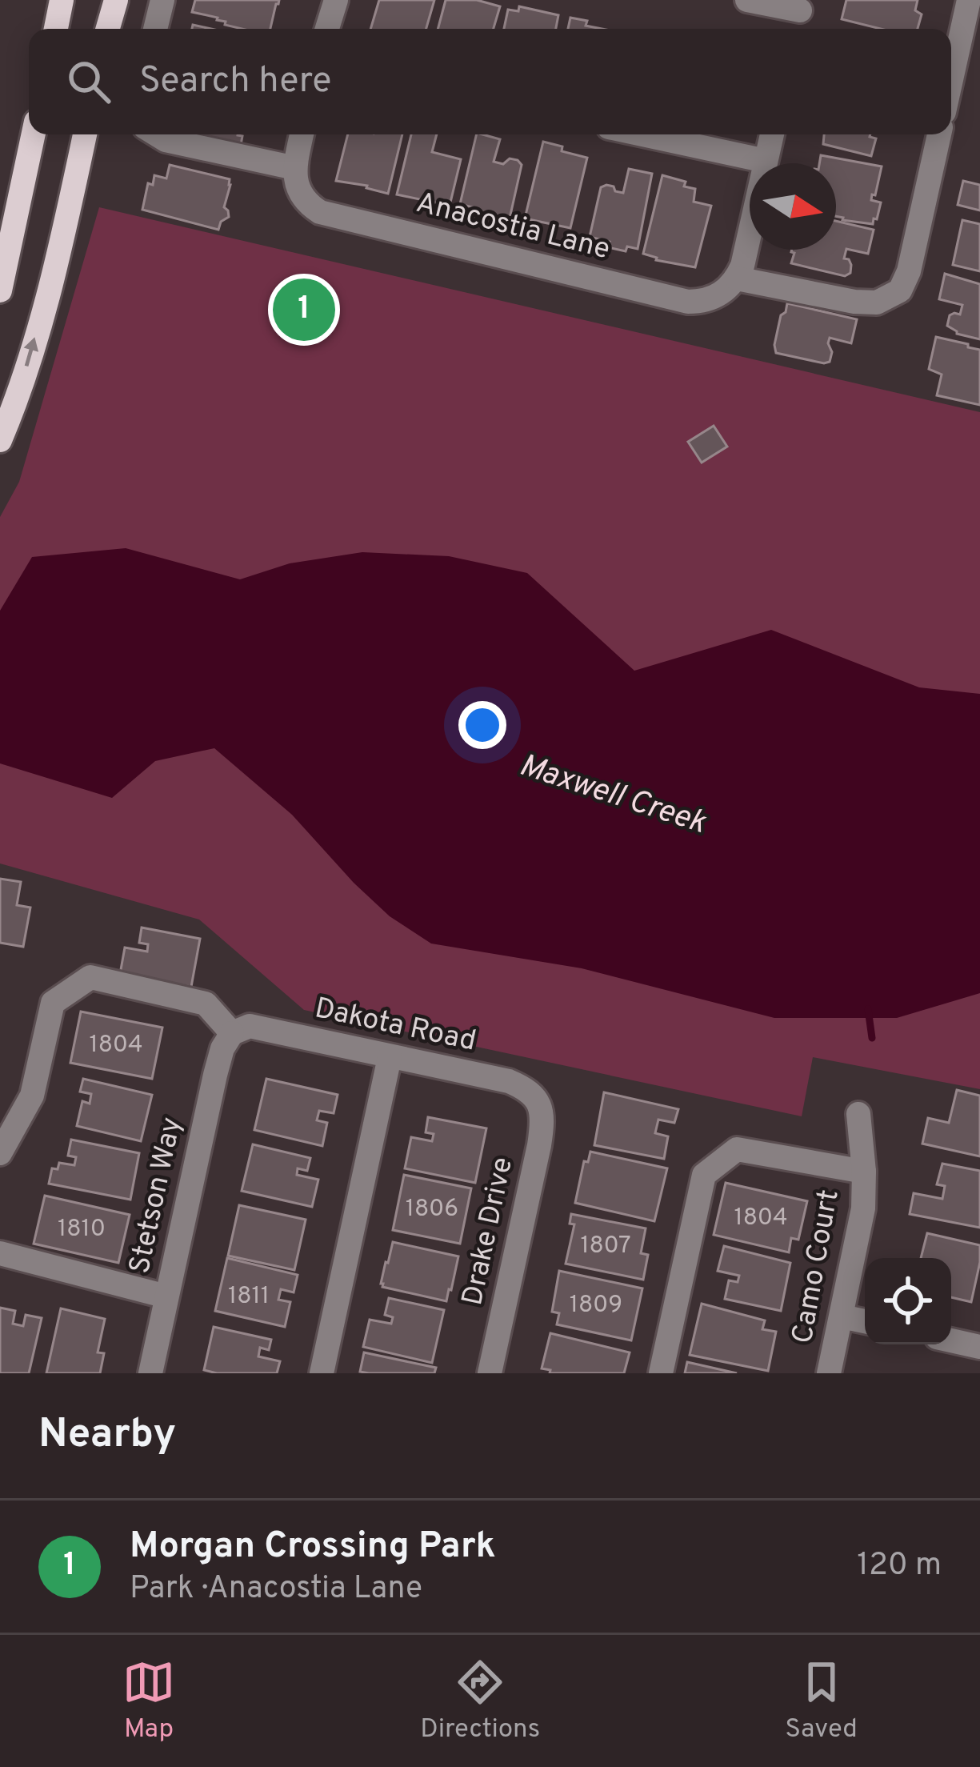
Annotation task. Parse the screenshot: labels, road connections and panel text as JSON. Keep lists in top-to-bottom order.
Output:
{
  "streets": {
    "street": [
      "Anacostia Lane",
      "Dakota Road",
      "Stetson Way",
      "Drake Drive",
      "Camo Court"
    ]
  },
  "crossings": [
    ["Dakota Road", "Stetson Way"],
    ["Dakota Road", "Drake Drive"]
  ],
  "water": ["Maxwell Creek"],
  "house_numbers": [
    "1804",
    "1806",
    "1804",
    "1810",
    "1807",
    "1811",
    "1809"
  ],
  "north": "right",
  "page": {
    "search": "Search here",
    "pins": "1",
    "heading": "Nearby",
    "list": [
      {
        "mark": "1",
        "name": "Morgan Crossing Park",
        "note": "Park · Anacostia Lane",
        "value": "120 m"
      }
    ],
    "nav": ["Map", "Directions", "Saved"]
  }
}
